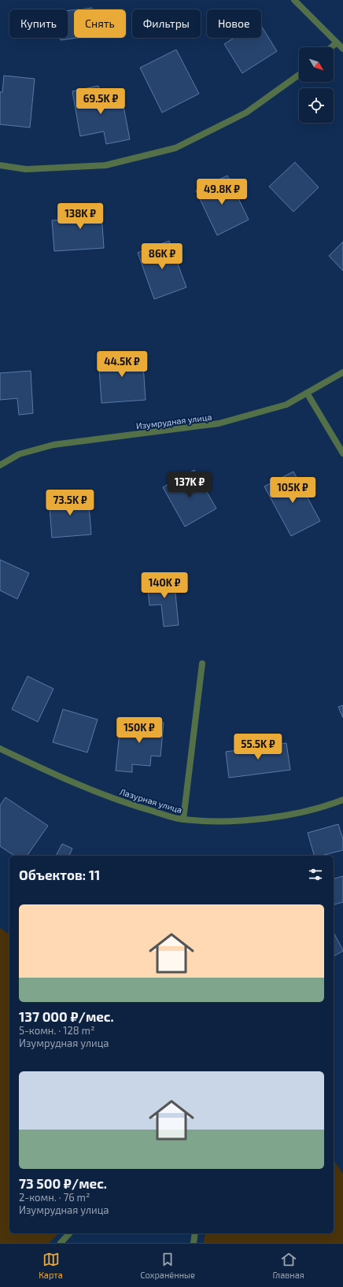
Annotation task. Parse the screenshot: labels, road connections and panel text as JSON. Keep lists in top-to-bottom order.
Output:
{
  "streets": {
    "street": ["Изумрудная улица", "Лазурная улица"]
  },
  "north": "bottom right",
  "page": {
    "chip": [
      "Купить",
      "Снять",
      "Фильтры",
      "Новое"
    ],
    "price": [
      "69.5K ₽",
      "49.8K ₽",
      "138K ₽",
      "86K ₽",
      "44.5K ₽",
      "137K ₽",
      "105K ₽",
      "73.5K ₽",
      "140K ₽",
      "150K ₽",
      "55.5K ₽"
    ],
    "heading": "Объектов: 11",
    "list": [
      {
        "name": "137 000 ₽/мес.",
        "note": "5-комн. · 128 m² · Изумрудная улица"
      },
      {
        "name": "73 500 ₽/мес.",
        "note": "2-комн. · 76 m² · Изумрудная улица"
      }
    ],
    "tabs": ["Карта", "Сохранённые", "Главная"]
  }
}
